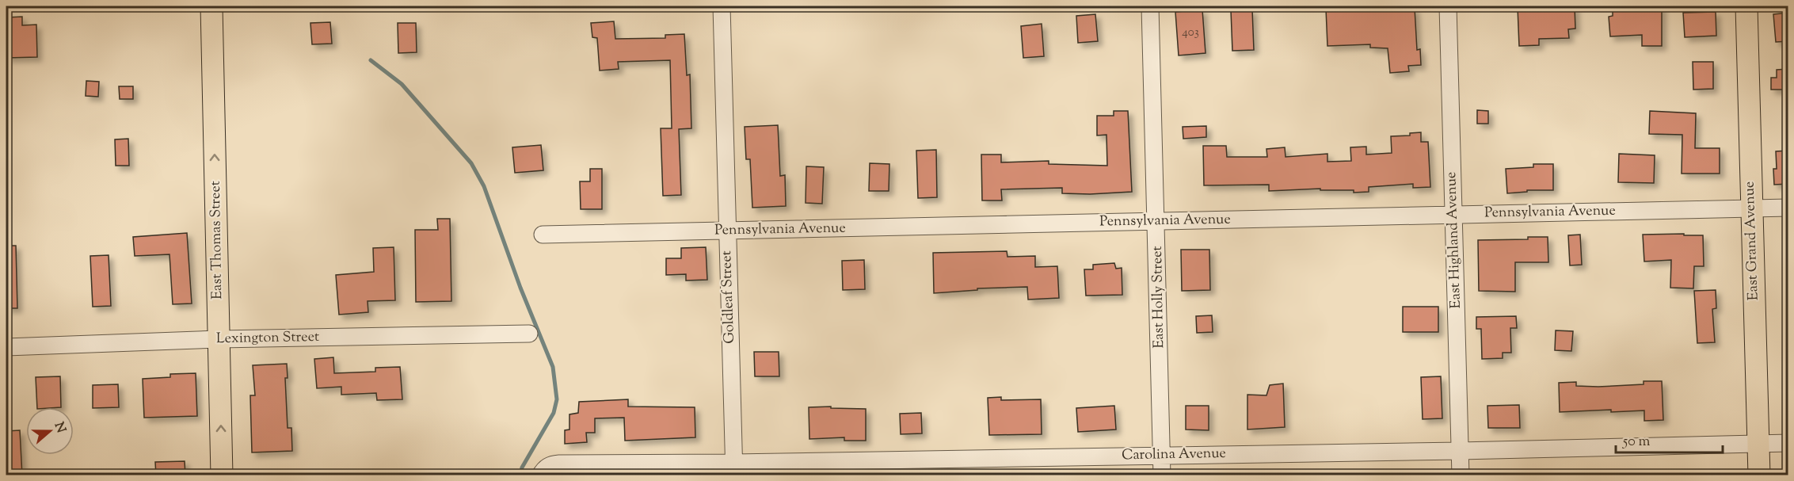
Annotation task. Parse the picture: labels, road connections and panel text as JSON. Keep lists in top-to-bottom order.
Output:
{
  "streets": {
    "main road": ["East Thomas Street", "East Grand Avenue"],
    "street": [
      "Pennsylvania Avenue",
      "East Highland Avenue",
      "Goldleaf Street",
      "East Holly Street",
      "Lexington Street",
      "Carolina Avenue"
    ]
  },
  "crossings": [
    ["Pennsylvania Avenue", "East Highland Avenue"],
    ["Pennsylvania Avenue", "East Grand Avenue"],
    ["Pennsylvania Avenue", "Goldleaf Street"],
    ["Pennsylvania Avenue", "East Holly Street"],
    ["East Thomas Street", "Lexington Street"],
    ["East Highland Avenue", "Carolina Avenue"],
    ["East Grand Avenue", "Carolina Avenue"],
    ["Goldleaf Street", "Carolina Avenue"],
    ["East Holly Street", "Carolina Avenue"]
  ],
  "one_way": ["East Thomas Street"],
  "house_numbers": ["403"],
  "scale_bar": "50 m",
  "north": "right"
}
